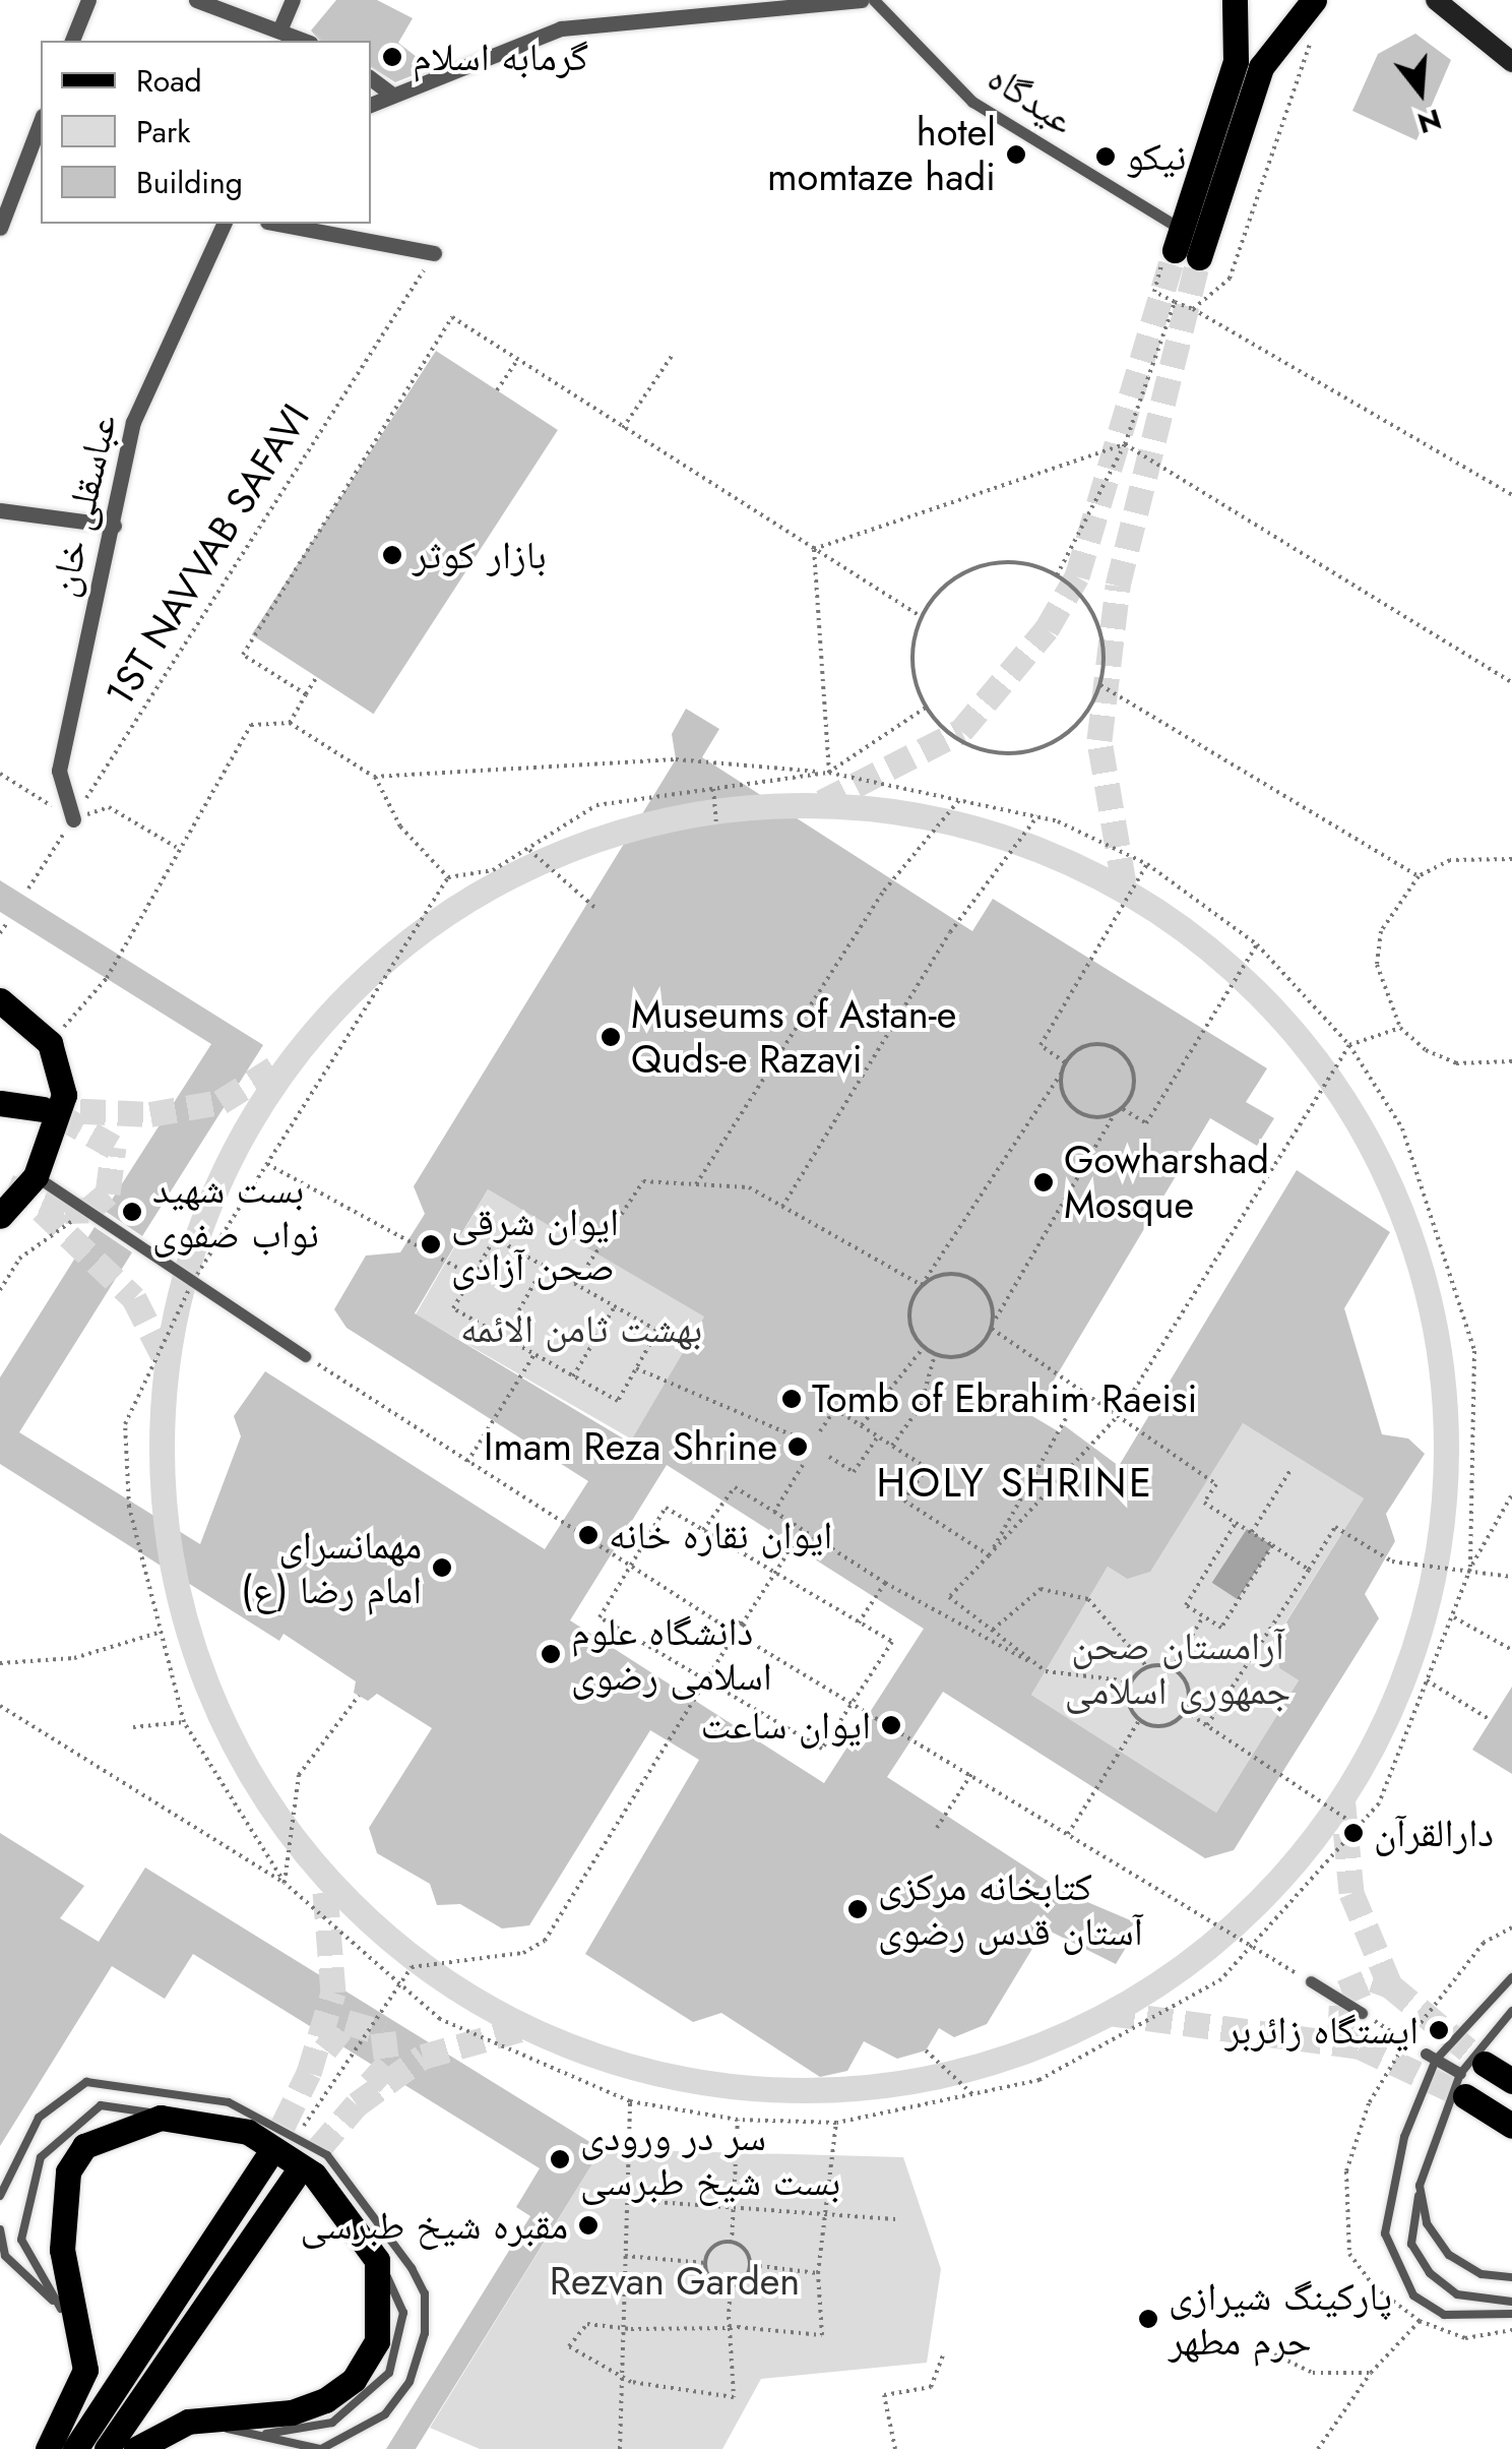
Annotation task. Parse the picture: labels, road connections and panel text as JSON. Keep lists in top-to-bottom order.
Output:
{
  "streets": {
    "street": ["عیدگاه", "عباسقلی خان"],
    "path": ["1ST NAVVAB SAFAVI"]
  },
  "crossings": [
    ["عباسقلی خان", "1ST NAVVAB SAFAVI"]
  ],
  "districts": ["HOLY SHRINE"],
  "parks": ["بهشت ثامن الائمه", "آرامستان صحن جمهوری اسلامی", "Rezvan Garden"],
  "places": [
    "گرمابه اسلام",
    "hotel momtaze hadi",
    "نیکو",
    "بازار كوثر",
    "Museums of Astan-e Quds-e Razavi",
    "Gowharshad Mosque",
    "بست شهید نواب صفوی",
    "ایوان شرقی صحن آزادی",
    "Tomb of Ebrahim Raeisi",
    "Imam Reza Shrine",
    "ایوان نقاره خانه",
    "مهمانسرای امام رضا (ع)",
    "دانشگاه علوم اسلامی رضوی",
    "ایوان ساعت",
    "دارالقرآن",
    "کتابخانه مرکزی آستان قدس رضوی",
    "ایستگاه زائربر",
    "سر در ورودی بست شیخ طبرسی",
    "مقبره شیخ طبرسی",
    "پارکینگ شیرازی حرم مطهر"
  ],
  "legend": ["Road", "Park", "Building"],
  "north": "bottom"
}
